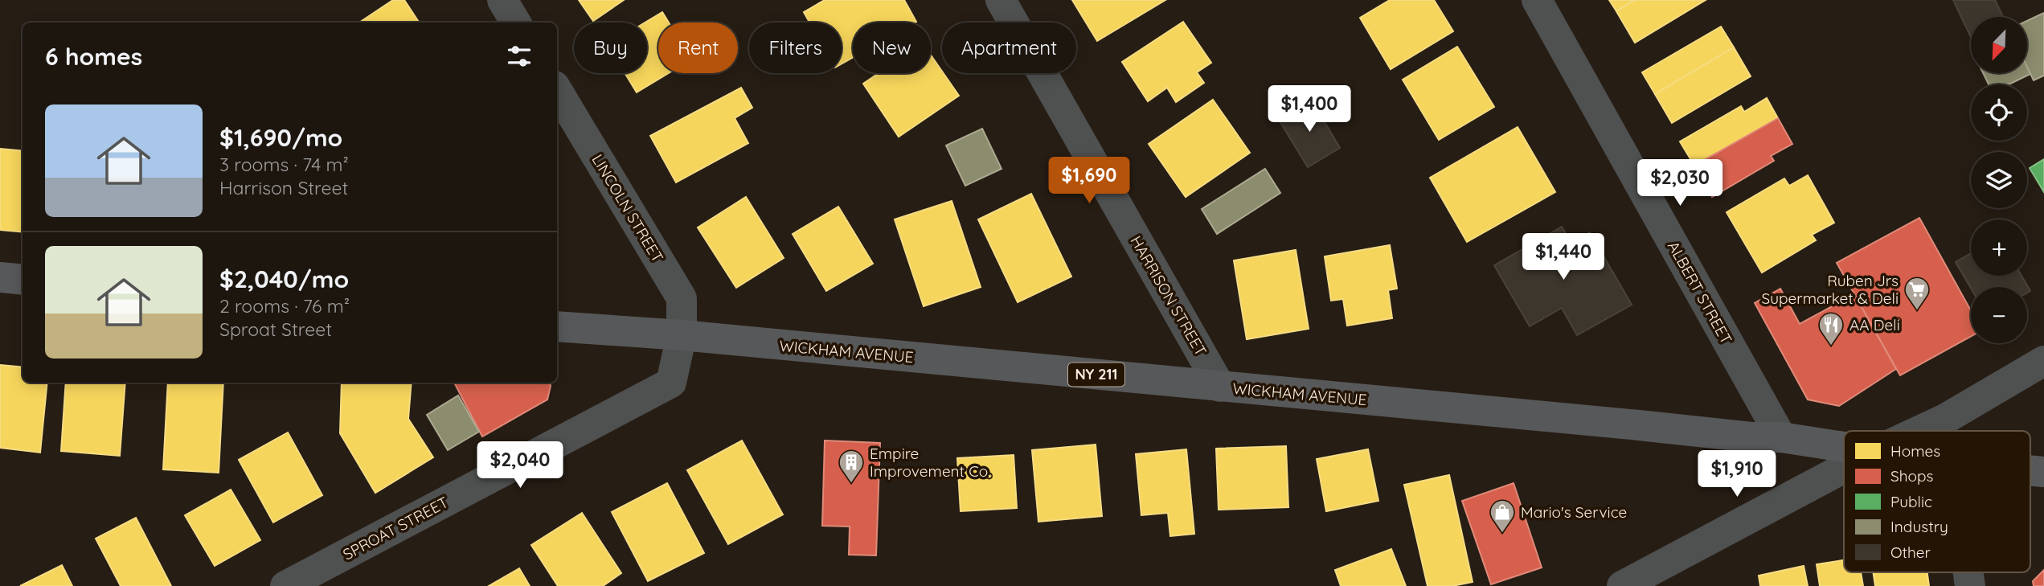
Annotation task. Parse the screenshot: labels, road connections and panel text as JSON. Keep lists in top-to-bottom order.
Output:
{
  "streets": {
    "main road": ["WICKHAM AVENUE", "NY 211"],
    "street": [
      "LINCOLN STREET",
      "ALBERT STREET",
      "HARRISON STREET",
      "SPROAT STREET"
    ]
  },
  "crossings": [
    ["LINCOLN STREET", "WICKHAM AVENUE"],
    ["LINCOLN STREET", "SPROAT STREET"],
    ["ALBERT STREET", "WICKHAM AVENUE"],
    ["HARRISON STREET", "WICKHAM AVENUE"],
    ["WICKHAM AVENUE", "SPROAT STREET"]
  ],
  "places": {
    "supermarket": ["Ruben Jrs Supermarket & Deli"],
    "restaurant": ["AA Deli"],
    "building": ["Empire Improvement Co."],
    "shop": ["Mario's Service"]
  },
  "legend": [
    "Homes",
    "Shops",
    "Public",
    "Industry",
    "Other"
  ],
  "north": "bottom left",
  "page": {
    "map_buttons": ["+", "−"],
    "chip": [
      "Buy",
      "Rent",
      "Filters",
      "New",
      "Apartment"
    ],
    "heading": "6 homes",
    "price": [
      "$1,400",
      "$1,690",
      "$2,030",
      "$1,440",
      "$2,040",
      "$1,910"
    ],
    "list": [
      {
        "name": "$1,690/mo",
        "note": "3 rooms · 74 m² · Harrison Street"
      },
      {
        "name": "$2,040/mo",
        "note": "2 rooms · 76 m² · Sproat Street"
      }
    ]
  }
}
